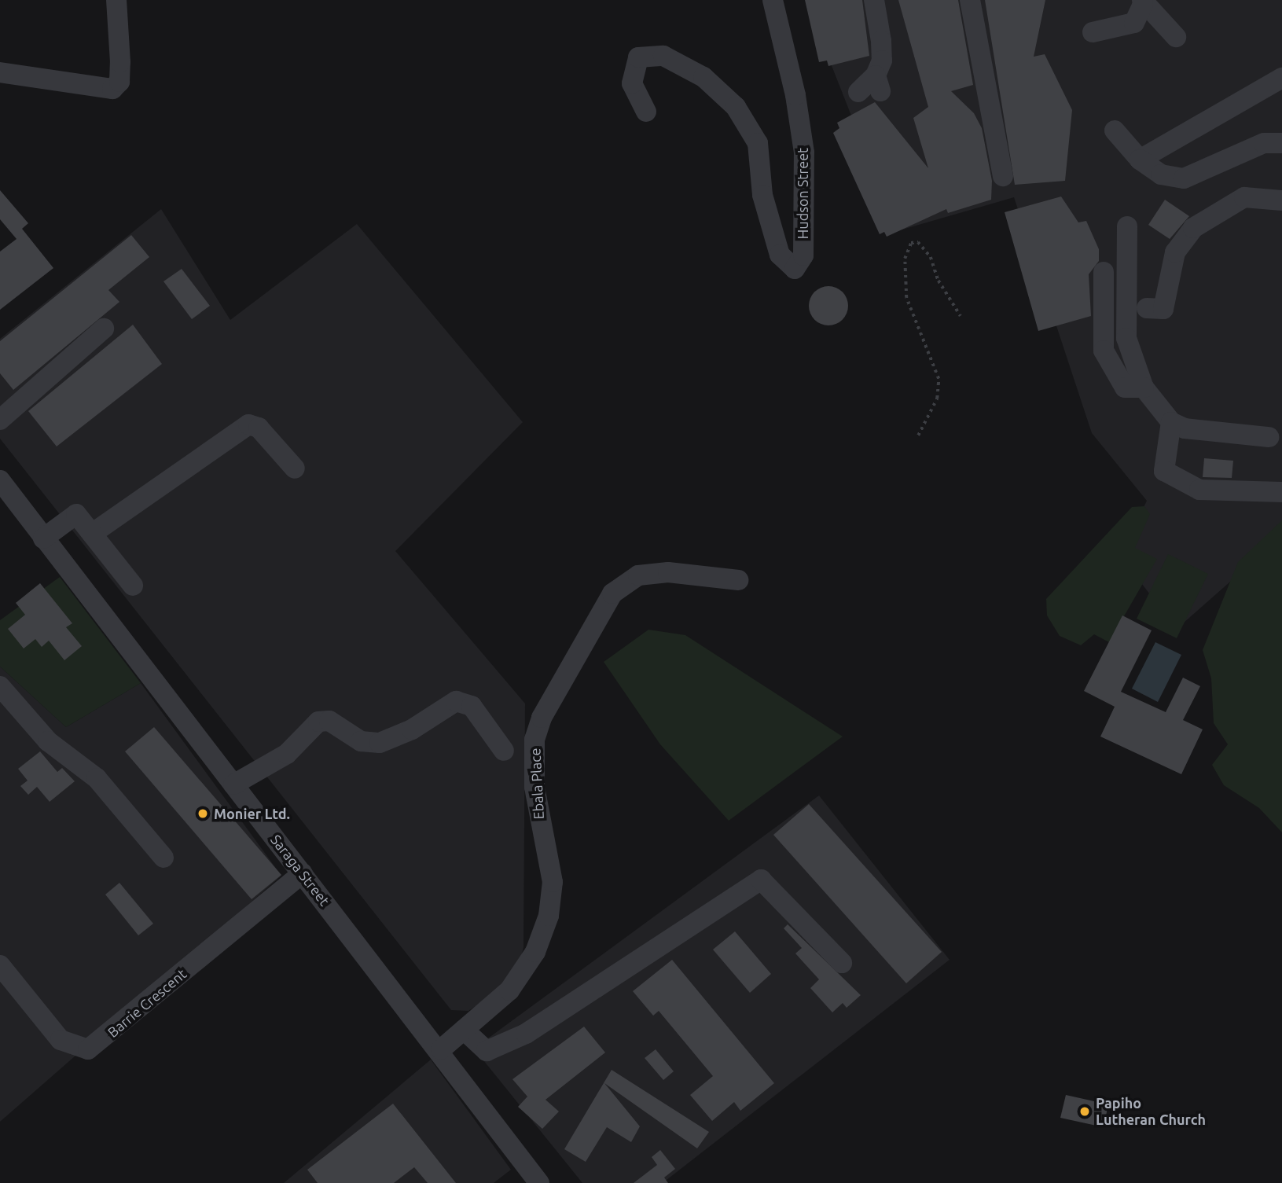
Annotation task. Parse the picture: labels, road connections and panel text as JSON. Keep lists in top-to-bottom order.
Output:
{
  "streets": {
    "street": [
      "Hudson Street",
      "Ebala Place",
      "Saraga Street",
      "Barrie Crescent"
    ]
  },
  "crossings": [
    ["Ebala Place", "Saraga Street"],
    ["Saraga Street", "Barrie Crescent"]
  ],
  "places": ["Monier Ltd.", "Papiho Lutheran Church"]
}
